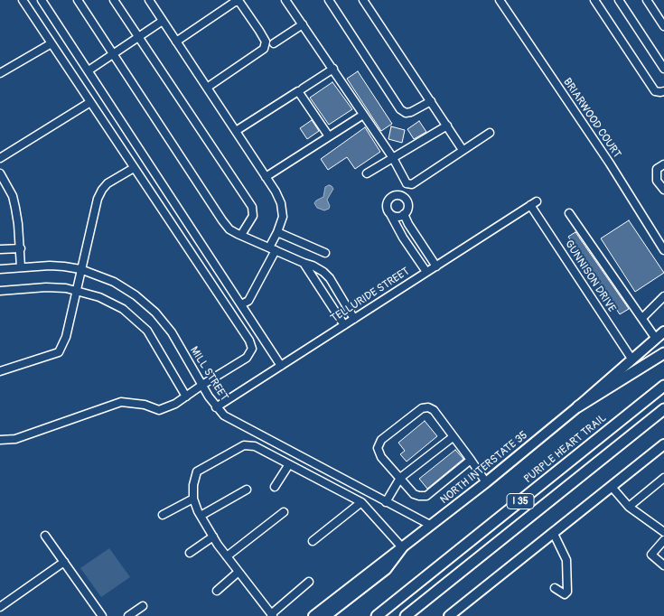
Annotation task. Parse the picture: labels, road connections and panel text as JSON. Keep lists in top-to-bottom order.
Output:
{
  "streets": {
    "highway": ["PURPLE HEART TRAIL", "I 35"],
    "main road": ["NORTH INTERSTATE 35"],
    "street": [
      "BRIARWOOD COURT",
      "GUNNISON DRIVE",
      "TELLURIDE STREET",
      "MILL STREET"
    ]
  },
  "crossings": [
    ["GUNNISON DRIVE", "TELLURIDE STREET"],
    ["GUNNISON DRIVE", "NORTH INTERSTATE 35"],
    ["TELLURIDE STREET", "MILL STREET"],
    ["MILL STREET", "NORTH INTERSTATE 35"]
  ]
}
